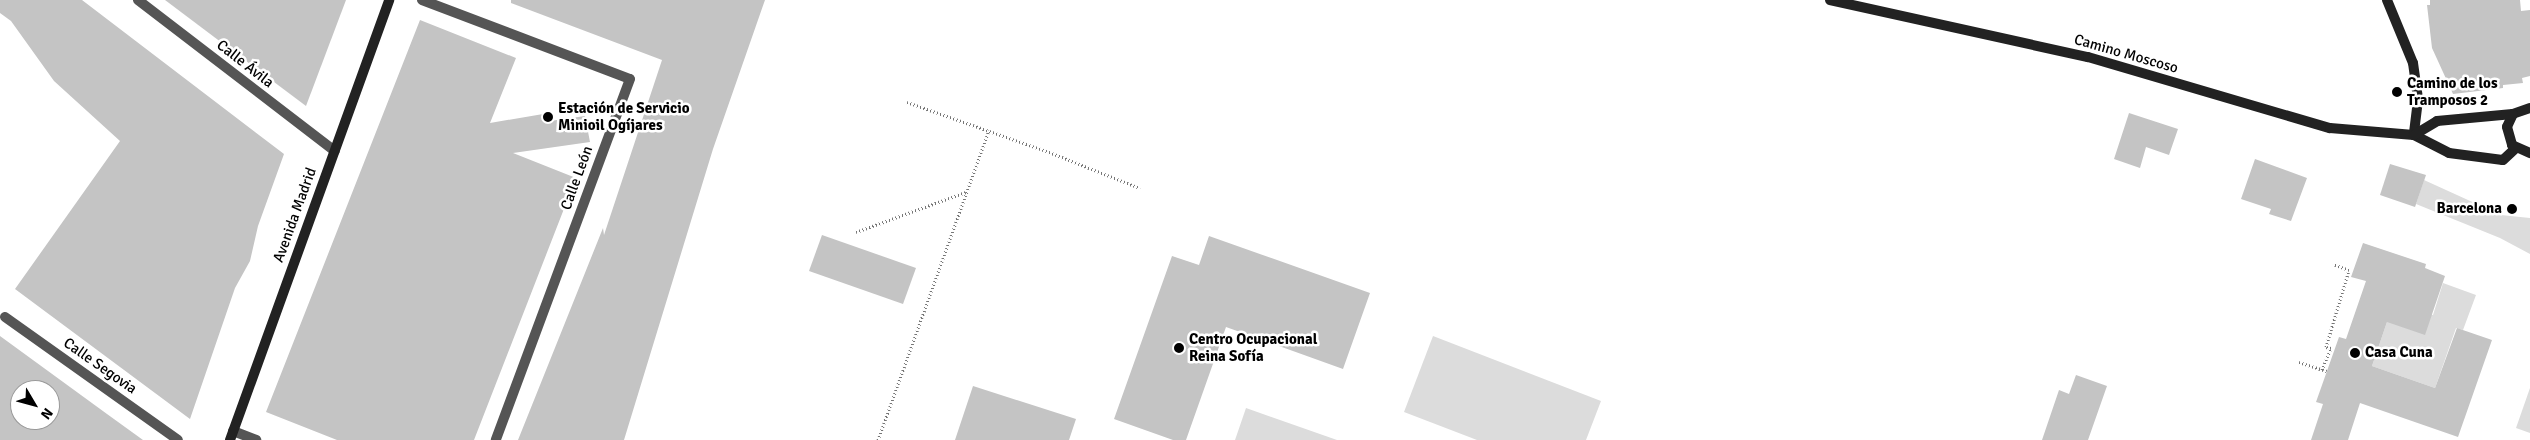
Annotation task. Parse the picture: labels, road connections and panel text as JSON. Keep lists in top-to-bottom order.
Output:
{
  "streets": {
    "street": [
      "Camino Moscoso",
      "Calle Ávila",
      "Calle León",
      "Avenida Madrid",
      "Calle Segovia"
    ]
  },
  "crossings": [
    ["Calle Ávila", "Avenida Madrid"]
  ],
  "places": [
    "Camino de los Tramposos 2",
    "Estación de Servicio Minioil Ogíjares",
    "Barcelona",
    "Centro Ocupacional Reina Sofía",
    "Casa Cuna"
  ],
  "north": "bottom right"
}
